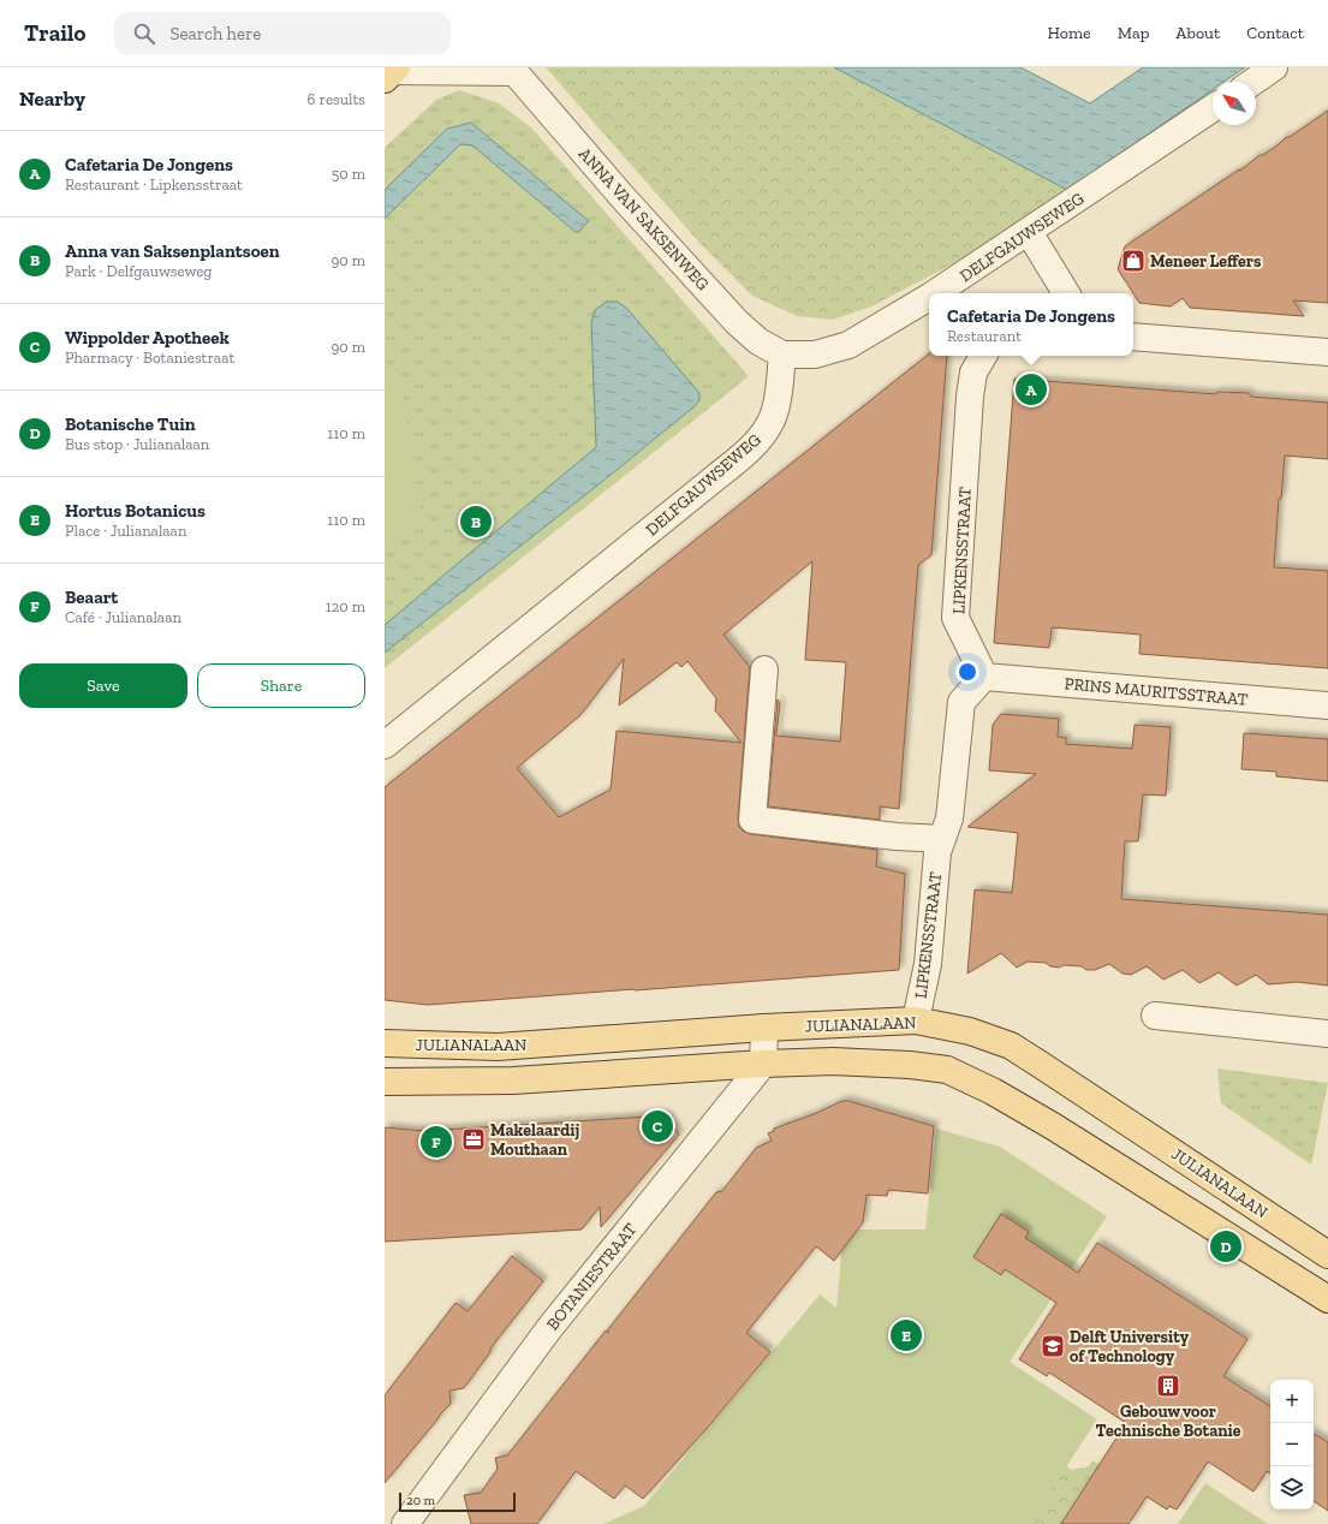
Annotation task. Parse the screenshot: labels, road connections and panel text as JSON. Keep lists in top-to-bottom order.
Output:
{
  "streets": {
    "main road": ["JULIANALAAN"],
    "street": [
      "ANNA VAN SAKSENWEG",
      "DELFGAUWSEWEG",
      "LIPKENSSTRAAT",
      "PRINS MAURITSSTRAAT",
      "BOTANIESTRAAT"
    ]
  },
  "crossings": [
    ["ANNA VAN SAKSENWEG", "DELFGAUWSEWEG"],
    ["LIPKENSSTRAAT", "PRINS MAURITSSTRAAT"],
    ["LIPKENSSTRAAT", "JULIANALAAN"]
  ],
  "places": {
    "shop": ["Meneer Leffers"],
    "office": ["Makelaardij Mouthaan"],
    "school or university": ["Delft University of Technology"],
    "building": ["Gebouw voor Technische Botanie"]
  },
  "scale_bar": "20 m",
  "north": "top left",
  "page": {
    "header": "Trailo",
    "search": "Search here",
    "nav": [
      "Home",
      "Map",
      "About",
      "Contact"
    ],
    "heading": ["Nearby", "6 results"],
    "list": [
      {
        "mark": "A",
        "name": "Cafetaria De Jongens",
        "note": "Restaurant · Lipkensstraat",
        "value": "50 m"
      },
      {
        "mark": "B",
        "name": "Anna van Saksenplantsoen",
        "note": "Park · Delfgauwseweg",
        "value": "90 m"
      },
      {
        "mark": "C",
        "name": "Wippolder Apotheek",
        "note": "Pharmacy · Botaniestraat",
        "value": "90 m"
      },
      {
        "mark": "D",
        "name": "Botanische Tuin",
        "note": "Bus stop · Julianalaan",
        "value": "110 m"
      },
      {
        "mark": "E",
        "name": "Hortus Botanicus",
        "note": "Place · Julianalaan",
        "value": "110 m"
      },
      {
        "mark": "F",
        "name": "Beaart",
        "note": "Café · Julianalaan",
        "value": "120 m"
      }
    ],
    "popup": ["Cafetaria De Jongens", "Restaurant"],
    "pins": [
      "A",
      "B",
      "C",
      "F",
      "D",
      "E"
    ],
    "buttons": ["Save", "Share"],
    "map_buttons": ["+", "−"],
    "scale": "20 m"
  }
}
